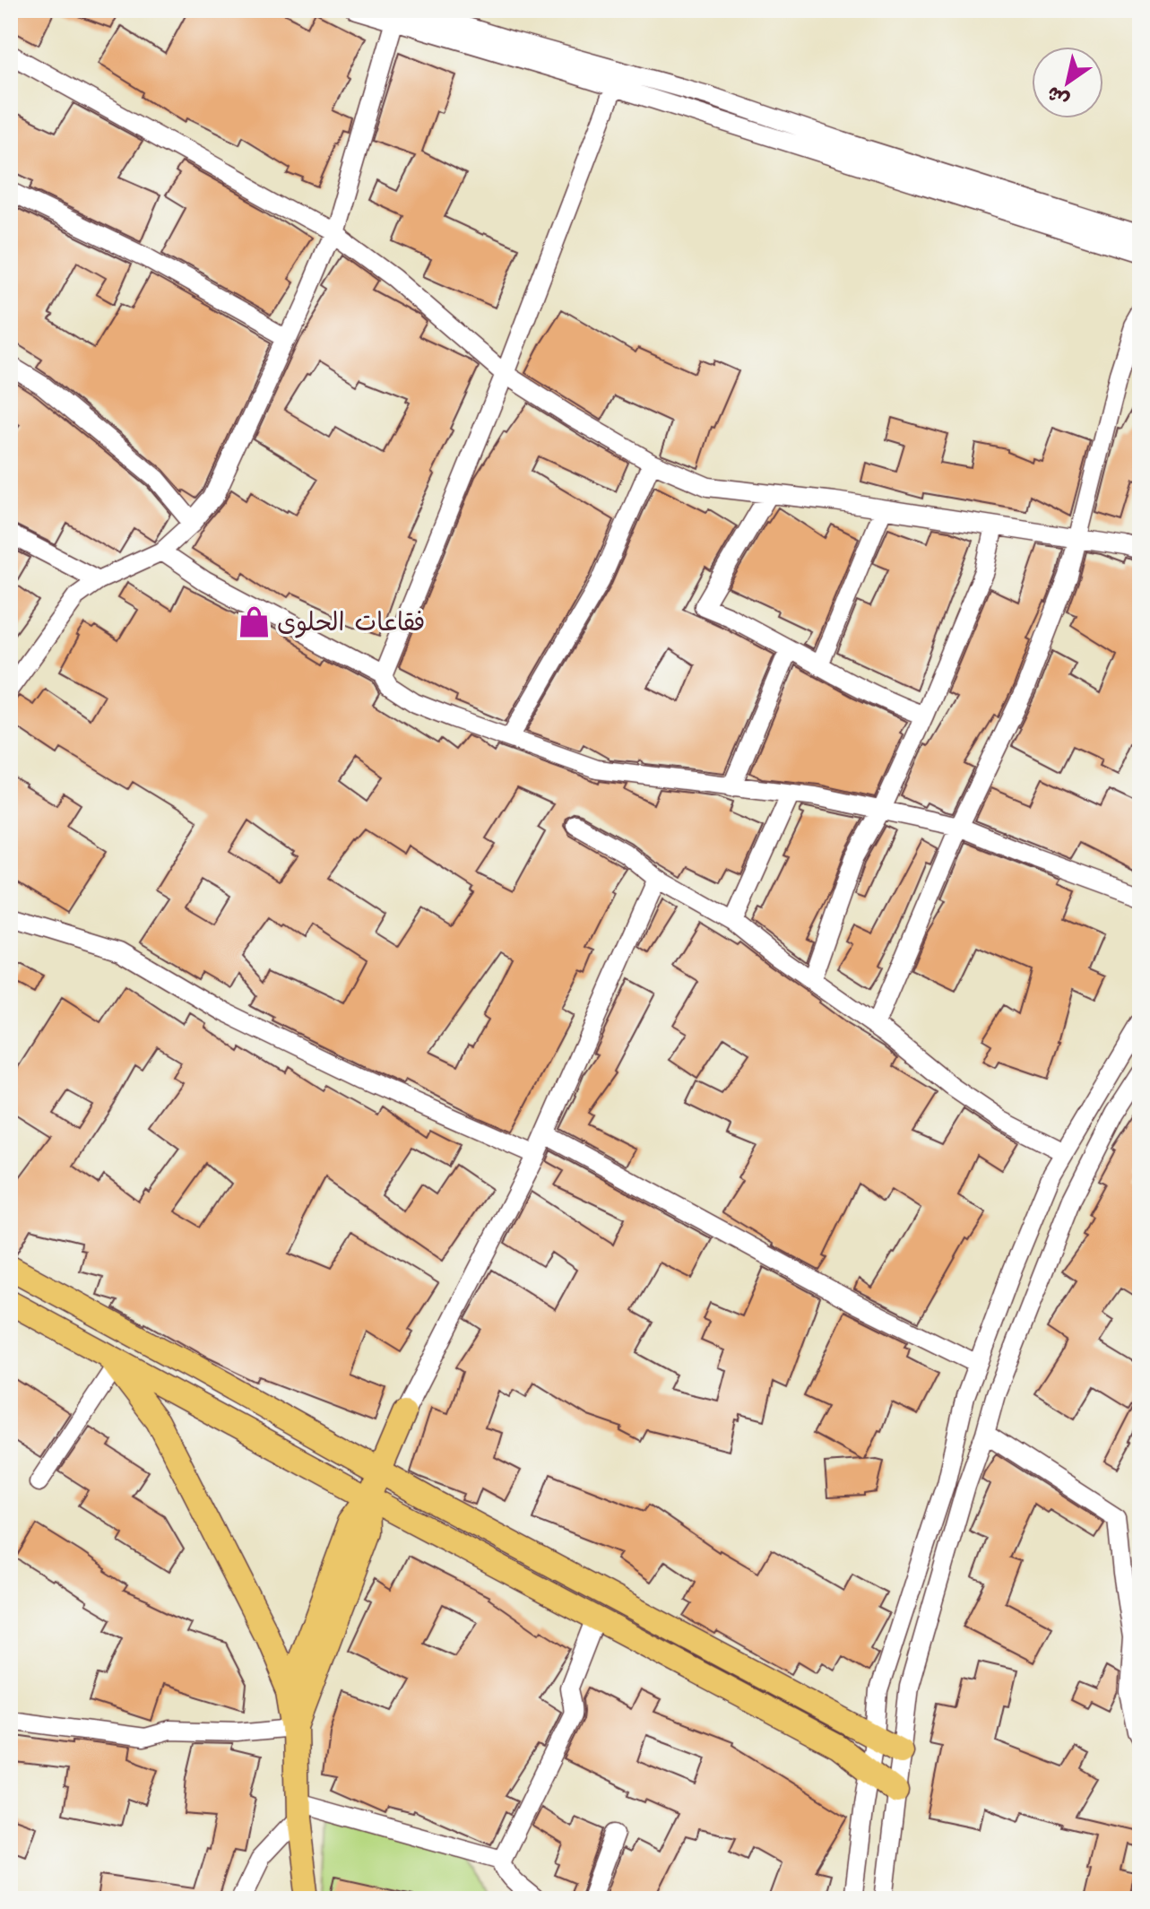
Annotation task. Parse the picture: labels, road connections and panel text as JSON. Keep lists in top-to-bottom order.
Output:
{
  "places": {
    "shop": ["فقاعات الحلوى"]
  },
  "north": "bottom left"
}
